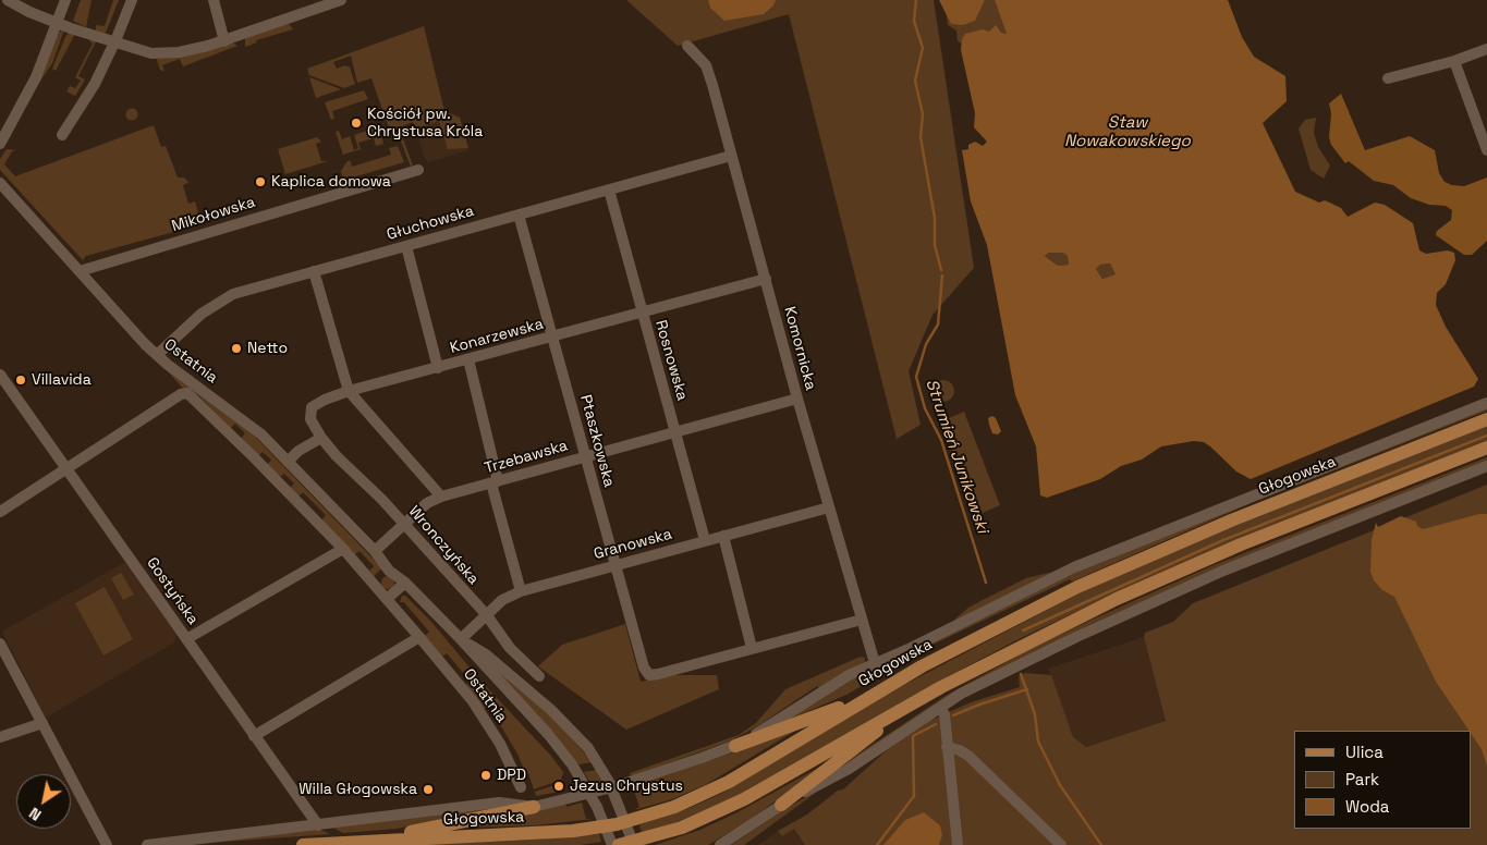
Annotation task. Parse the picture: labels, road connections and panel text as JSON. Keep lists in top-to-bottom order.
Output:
{
  "streets": {
    "main road": ["Głogowska"],
    "street": [
      "Mikołowska",
      "Głuchowska",
      "Konarzewska",
      "Komornicka",
      "Rosnowska",
      "Ostatnia",
      "Ptaszkowska",
      "Trzebawska",
      "Granowska",
      "Wronczyńska",
      "Gostyńska"
    ]
  },
  "crossings": [
    ["Mikołowska", "Ostatnia"],
    ["Głuchowska", "Komornicka"],
    ["Głuchowska", "Rosnowska"],
    ["Głuchowska", "Ostatnia"],
    ["Głuchowska", "Ptaszkowska"],
    ["Konarzewska", "Komornicka"],
    ["Konarzewska", "Rosnowska"],
    ["Konarzewska", "Ptaszkowska"],
    ["Konarzewska", "Wronczyńska"],
    ["Komornicka", "Trzebawska"],
    ["Komornicka", "Głogowska"],
    ["Komornicka", "Granowska"],
    ["Rosnowska", "Trzebawska"],
    ["Rosnowska", "Granowska"],
    ["Ostatnia", "Trzebawska"],
    ["Ostatnia", "Głogowska"],
    ["Ostatnia", "Granowska"],
    ["Ostatnia", "Gostyńska"],
    ["Ptaszkowska", "Trzebawska"],
    ["Ptaszkowska", "Granowska"],
    ["Trzebawska", "Wronczyńska"],
    ["Głogowska", "Gostyńska"],
    ["Granowska", "Wronczyńska"]
  ],
  "water": ["Staw Nowakowskiego", "Strumień Junikowski"],
  "places": [
    "Kościół pw. Chrystusa Króla",
    "Kaplica domowa",
    "Netto",
    "Villavida",
    "DPD",
    "Jezus Chrystus",
    "Willa Głogowska"
  ],
  "legend": ["Ulica", "Park", "Woda"],
  "north": "bottom left"
}
